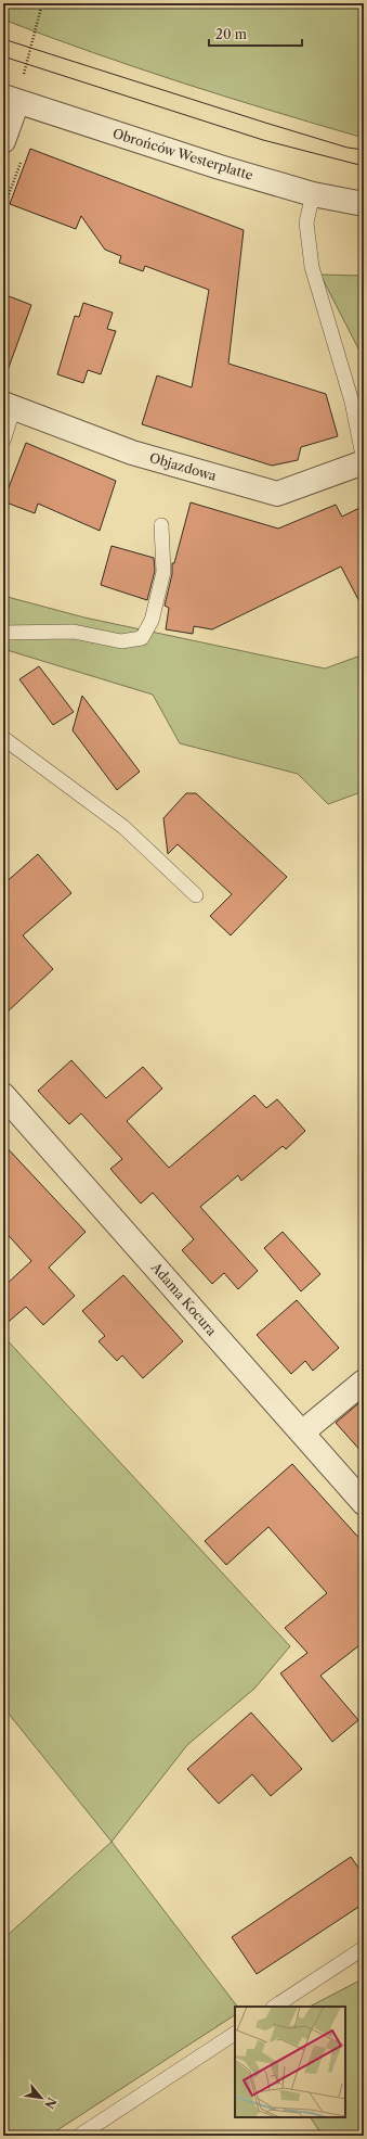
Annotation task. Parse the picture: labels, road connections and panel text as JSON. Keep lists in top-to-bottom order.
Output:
{
  "streets": {
    "street": ["Obrońców Westerplatte", "Objazdowa", "Adama Kocura"]
  },
  "scale_bar": "20 m",
  "north": "bottom right"
}
